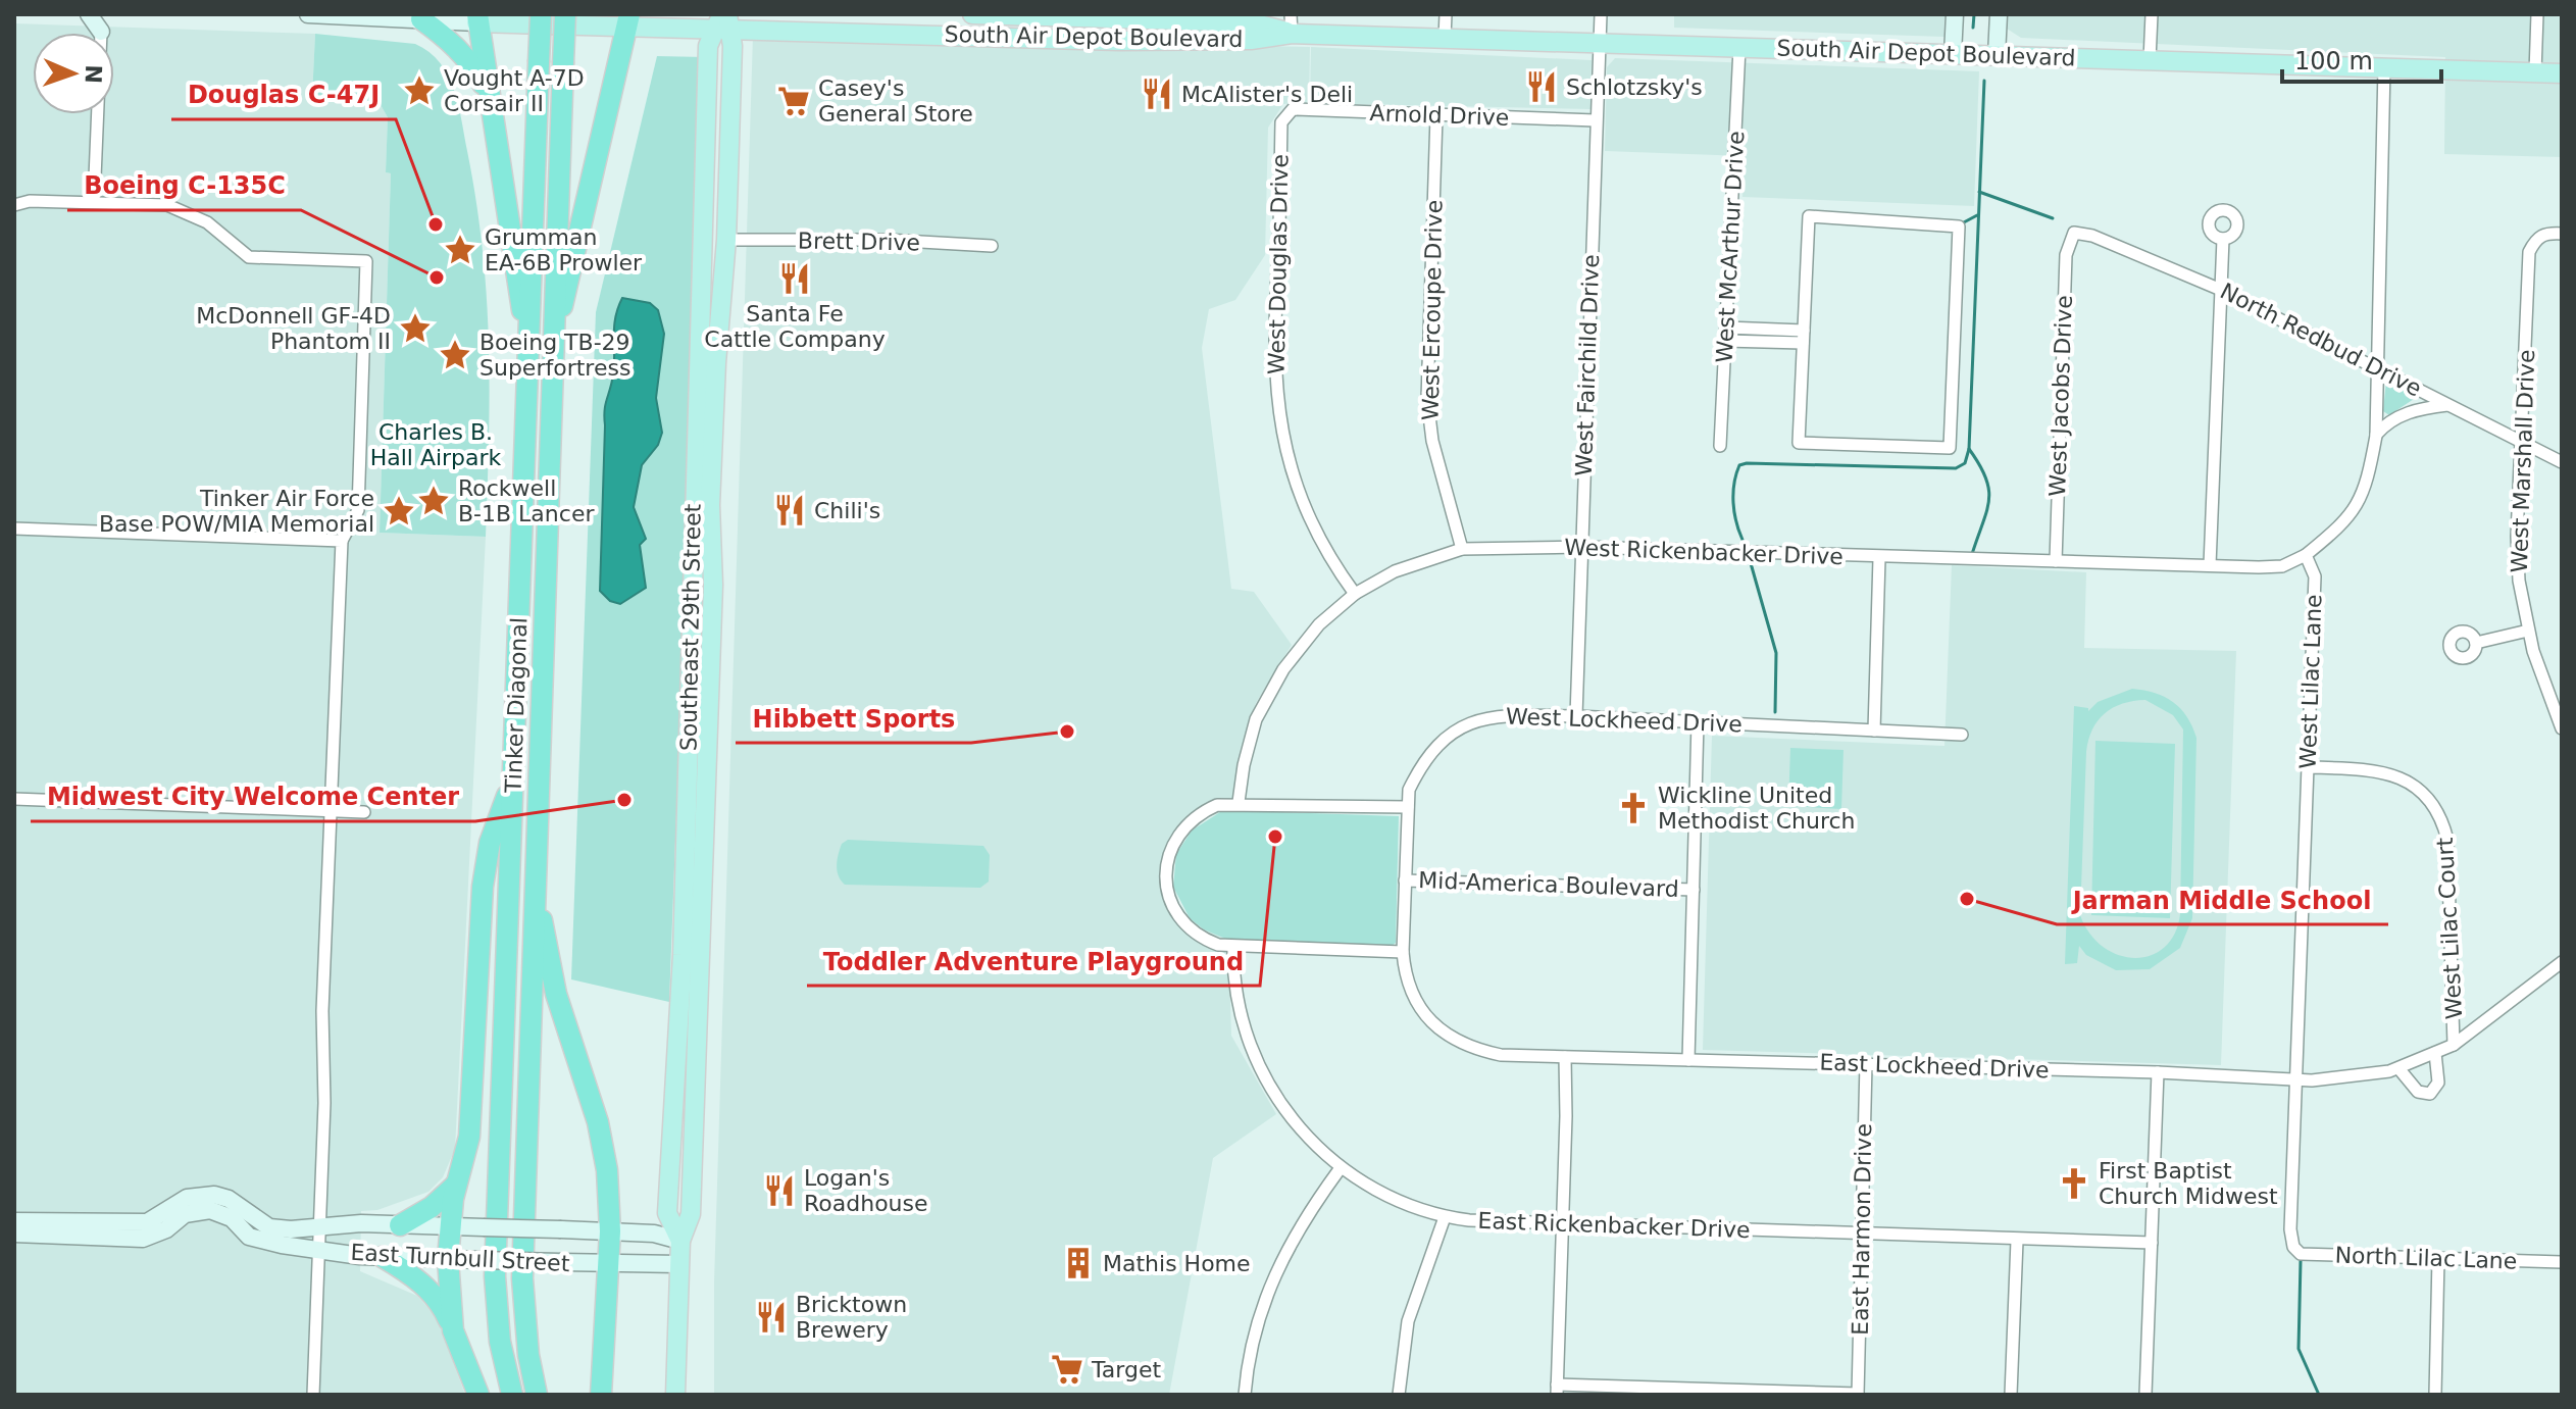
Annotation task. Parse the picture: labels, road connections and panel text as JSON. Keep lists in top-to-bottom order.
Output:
{
  "streets": {
    "highway": ["Tinker Diagonal"],
    "main road": ["South Air Depot Boulevard", "Southeast 29th Street"],
    "street": [
      "Arnold Drive",
      "Brett Drive",
      "West McArthur Drive",
      "West Douglas Drive",
      "West Ercoupe Drive",
      "North Redbud Drive",
      "West Fairchild Drive",
      "West Jacobs Drive",
      "West Marshall Drive",
      "West Rickenbacker Drive",
      "West Lilac Lane",
      "West Lockheed Drive",
      "Mid-America Boulevard",
      "West Lilac Court",
      "East Lockheed Drive",
      "East Rickenbacker Drive",
      "East Harmon Drive",
      "East Turnbull Street",
      "North Lilac Lane"
    ]
  },
  "crossings": [
    ["South Air Depot Boulevard", "West McArthur Drive"],
    ["South Air Depot Boulevard", "West Fairchild Drive"],
    ["South Air Depot Boulevard", "Southeast 29th Street"],
    ["Arnold Drive", "West Douglas Drive"],
    ["Arnold Drive", "West Ercoupe Drive"],
    ["Arnold Drive", "West Fairchild Drive"],
    ["Brett Drive", "Southeast 29th Street"],
    ["West Douglas Drive", "West Rickenbacker Drive"],
    ["West Ercoupe Drive", "West Rickenbacker Drive"],
    ["North Redbud Drive", "West Jacobs Drive"],
    ["North Redbud Drive", "West Marshall Drive"],
    ["West Fairchild Drive", "West Rickenbacker Drive"],
    ["West Fairchild Drive", "West Lockheed Drive"],
    ["West Jacobs Drive", "West Rickenbacker Drive"],
    ["West Rickenbacker Drive", "West Lilac Lane"],
    ["Southeast 29th Street", "East Turnbull Street"],
    ["West Lilac Lane", "West Lilac Court"],
    ["West Lilac Lane", "East Lockheed Drive"],
    ["West Lilac Lane", "North Lilac Lane"],
    ["West Lockheed Drive", "Mid-America Boulevard"],
    ["West Lockheed Drive", "East Lockheed Drive"],
    ["Mid-America Boulevard", "East Lockheed Drive"],
    ["West Lilac Court", "East Lockheed Drive"],
    ["East Lockheed Drive", "East Harmon Drive"],
    ["East Rickenbacker Drive", "East Harmon Drive"]
  ],
  "parks": ["Charles B. Hall Airpark"],
  "places": {
    "restaurant": [
      "Schlotzsky's",
      "McAlister's Deli",
      "Santa Fe Cattle Company",
      "Chili's",
      "Logan's Roadhouse",
      "Bricktown Brewery"
    ],
    "place": [
      "Vought A-7D Corsair II",
      "Grumman EA-6B Prowler",
      "McDonnell GF-4D Phantom II",
      "Boeing TB-29 Superfortress",
      "Rockwell B-1B Lancer",
      "Tinker Air Force Base POW/MIA Memorial"
    ],
    "supermarket": ["Casey's General Store", "Target"],
    "other": [
      "Douglas C-47J",
      "Boeing C-135C",
      "Hibbett Sports",
      "Midwest City Welcome Center",
      "Toddler Adventure Playground",
      "Jarman Middle School"
    ],
    "church": ["Wickline United Methodist Church", "First Baptist Church Midwest"],
    "building": ["Mathis Home"]
  },
  "scale_bar": "100 m",
  "north": "right"
}
